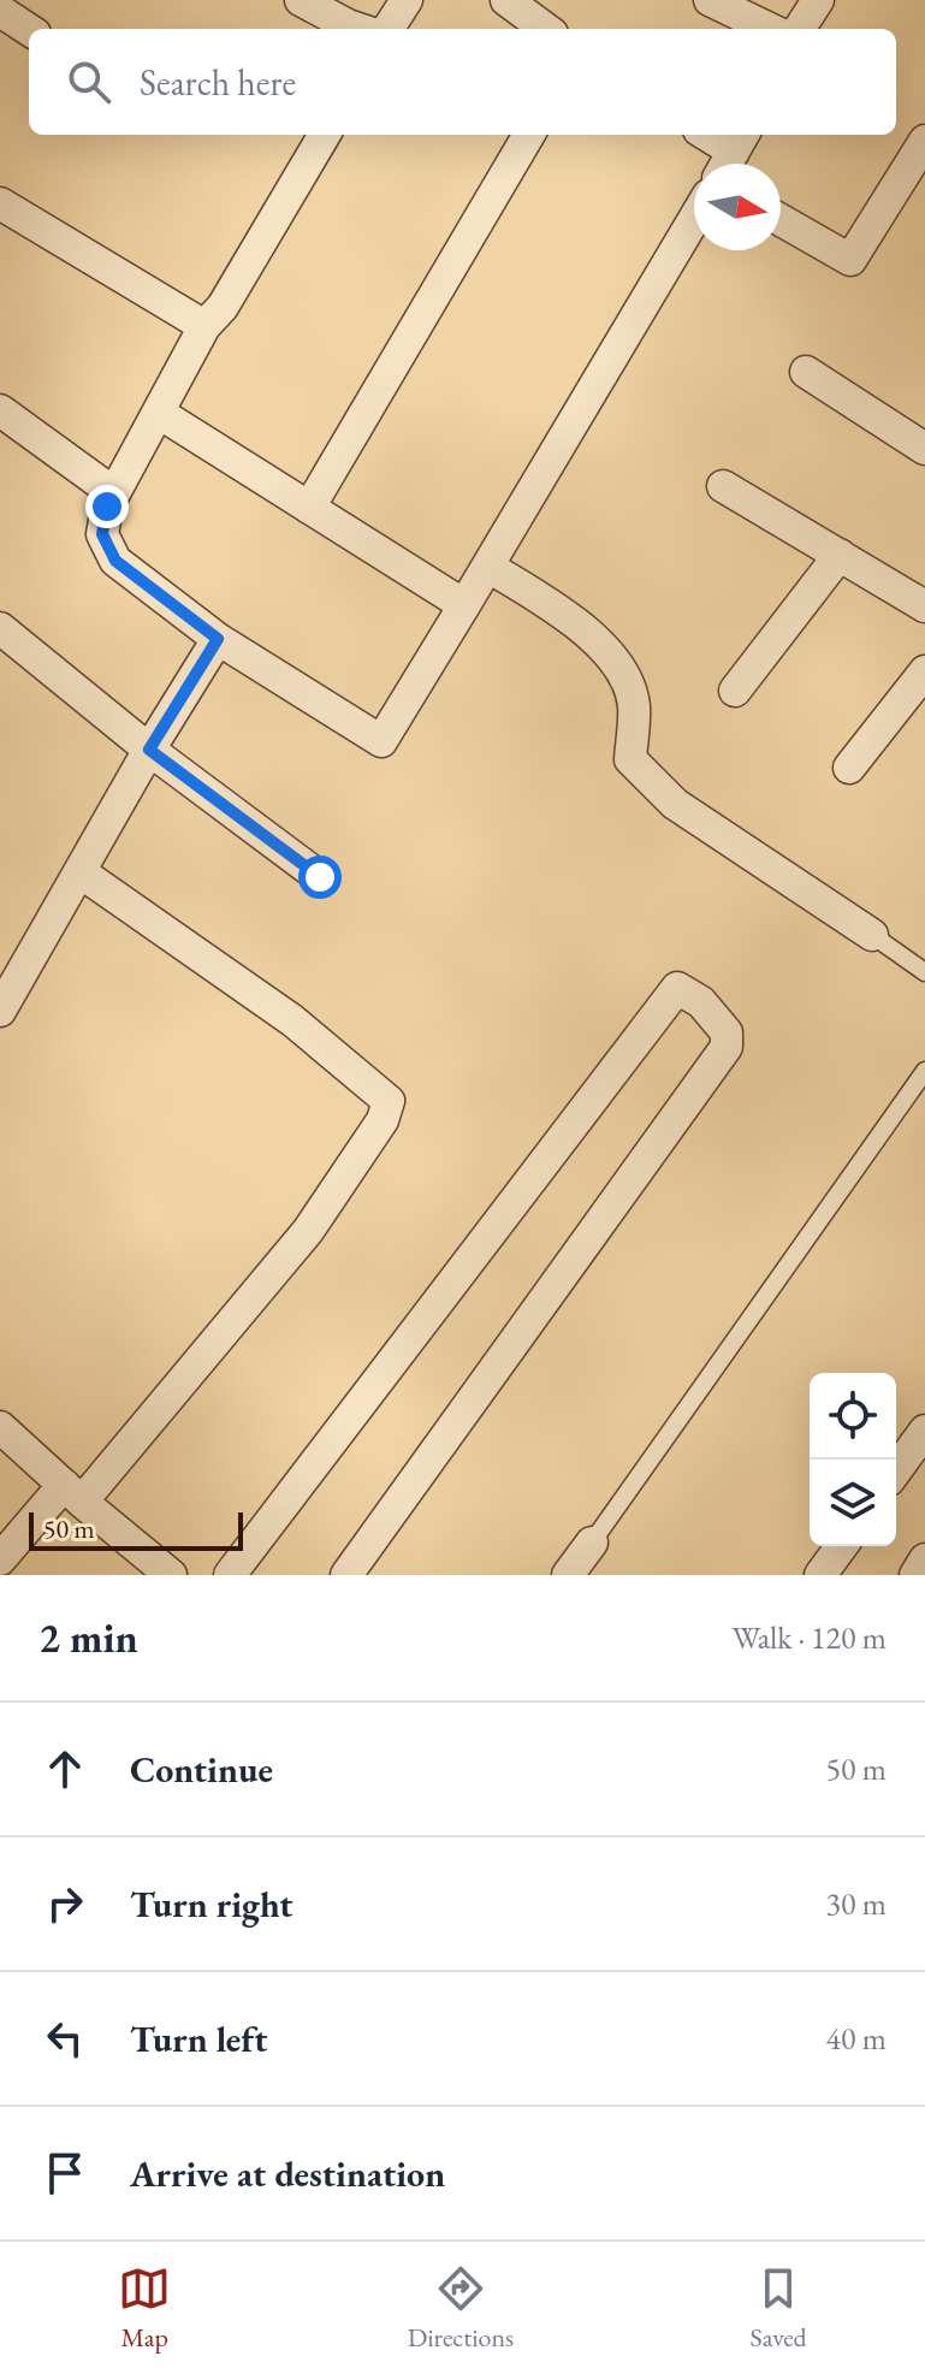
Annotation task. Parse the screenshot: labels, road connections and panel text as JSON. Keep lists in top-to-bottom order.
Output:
{
  "scale_bar": "50 m",
  "north": "right",
  "page": {
    "search": "Search here",
    "scale": "50 m",
    "heading": ["2 min", "Walk · 120 m"],
    "list": [
      ["Continue", "50 m"],
      ["Turn right", "30 m"],
      ["Turn left", "40 m"],
      "Arrive at destination"
    ],
    "nav": ["Map", "Directions", "Saved"]
  }
}
